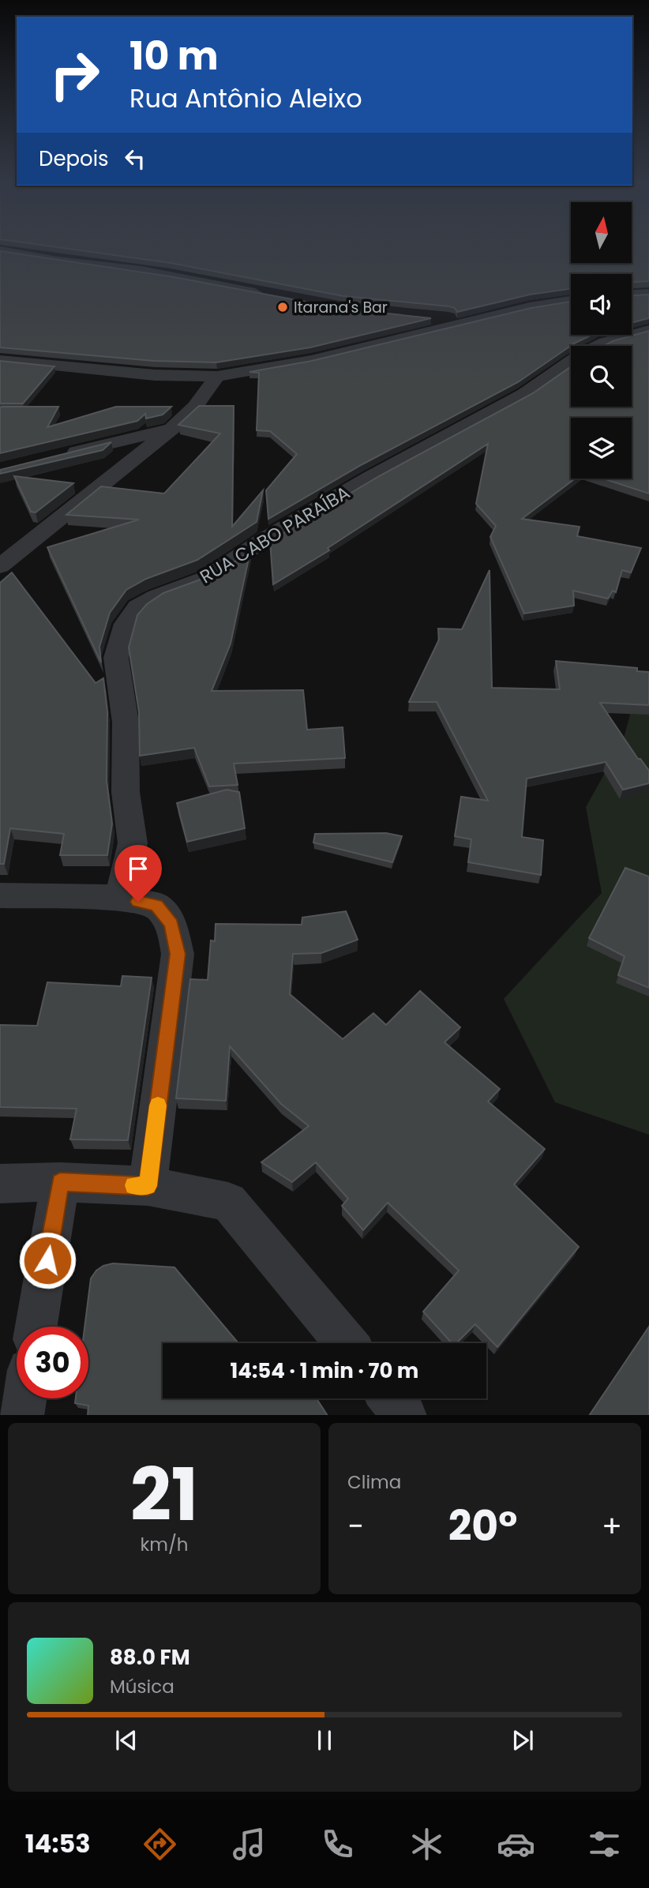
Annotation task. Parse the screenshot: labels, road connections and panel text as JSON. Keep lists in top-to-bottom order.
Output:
{
  "streets": {
    "street": ["RUA CABO PARAÍBA"]
  },
  "places": ["Itarana's Bar"],
  "north": "top",
  "page": {
    "turn": ["10 m", "Rua Antônio Aleixo"],
    "then": "Depois",
    "limit": "30",
    "trip": "14:54 · 1 min · 70 m",
    "tile": [
      ["21", "km/h"],
      "Clima"
    ],
    "heat": ["−", "20°", "+"],
    "song": ["88.0 FM", "Música"],
    "tabs": "14:53"
  }
}
